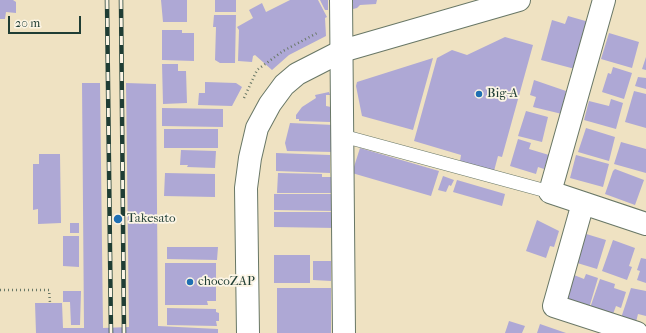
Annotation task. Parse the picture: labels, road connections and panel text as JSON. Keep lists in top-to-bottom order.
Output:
{
  "places": ["Big-A", "Takesato", "chocoZAP"],
  "scale_bar": "20 m"
}
